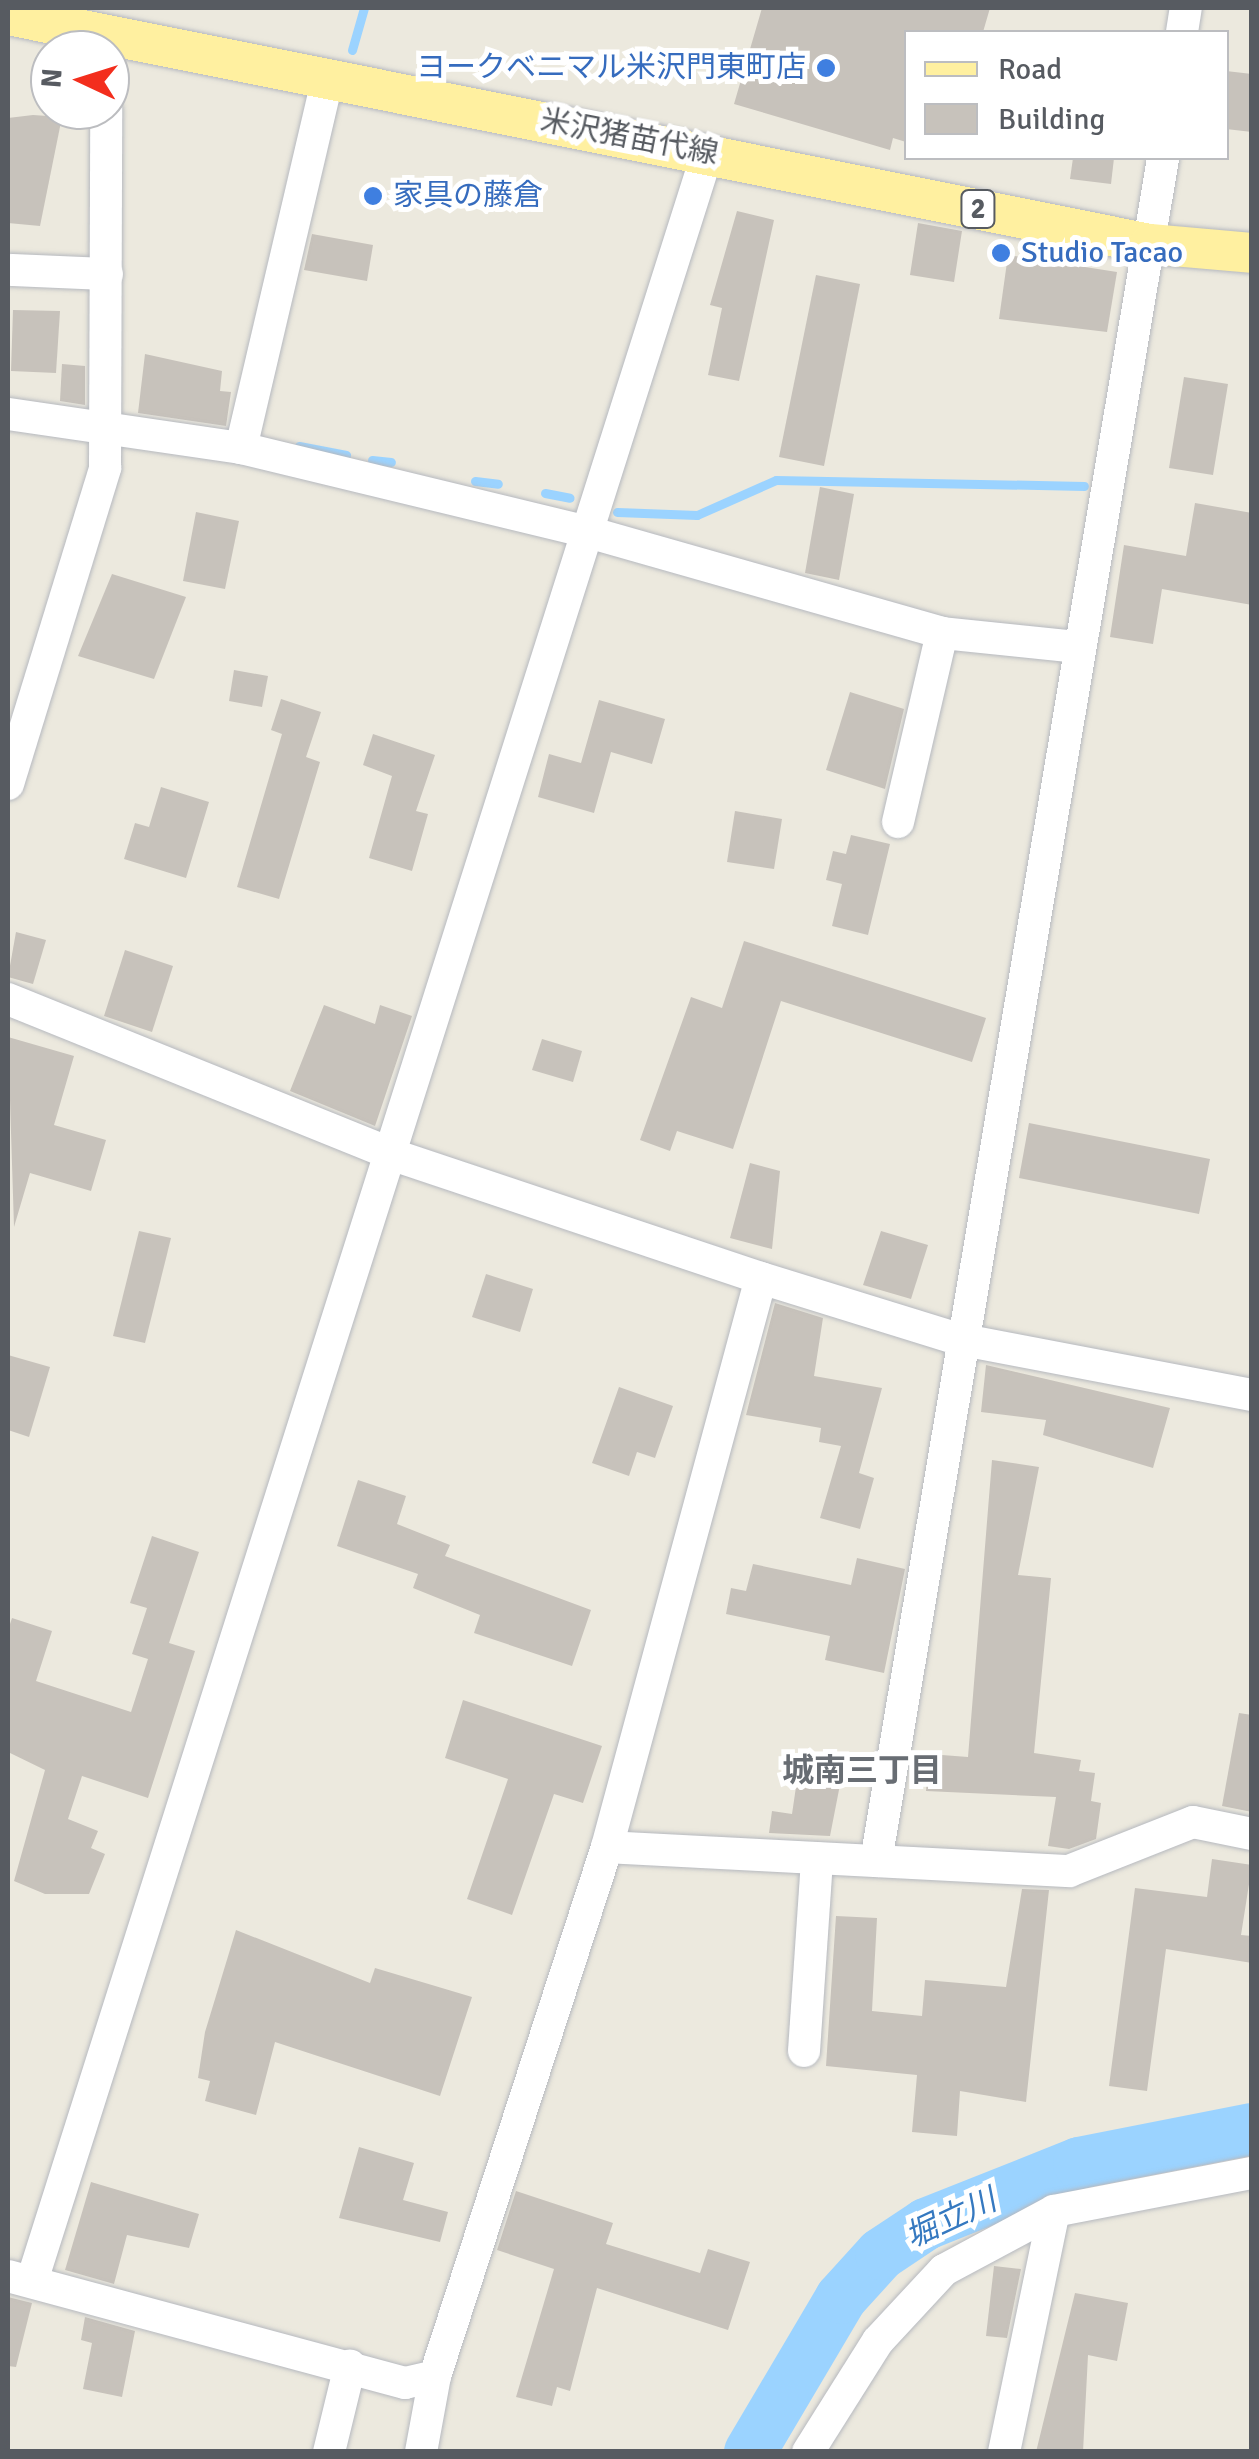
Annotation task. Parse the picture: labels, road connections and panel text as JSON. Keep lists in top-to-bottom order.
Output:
{
  "streets": {
    "main road": ["米沢猪苗代線", "2"]
  },
  "districts": ["城南三丁目"],
  "water": ["堀立川"],
  "places": ["ヨークベニマル米沢門東町店", "家具の藤倉", "Studio Tacao"],
  "legend": ["Road", "Building"],
  "north": "left"
}
